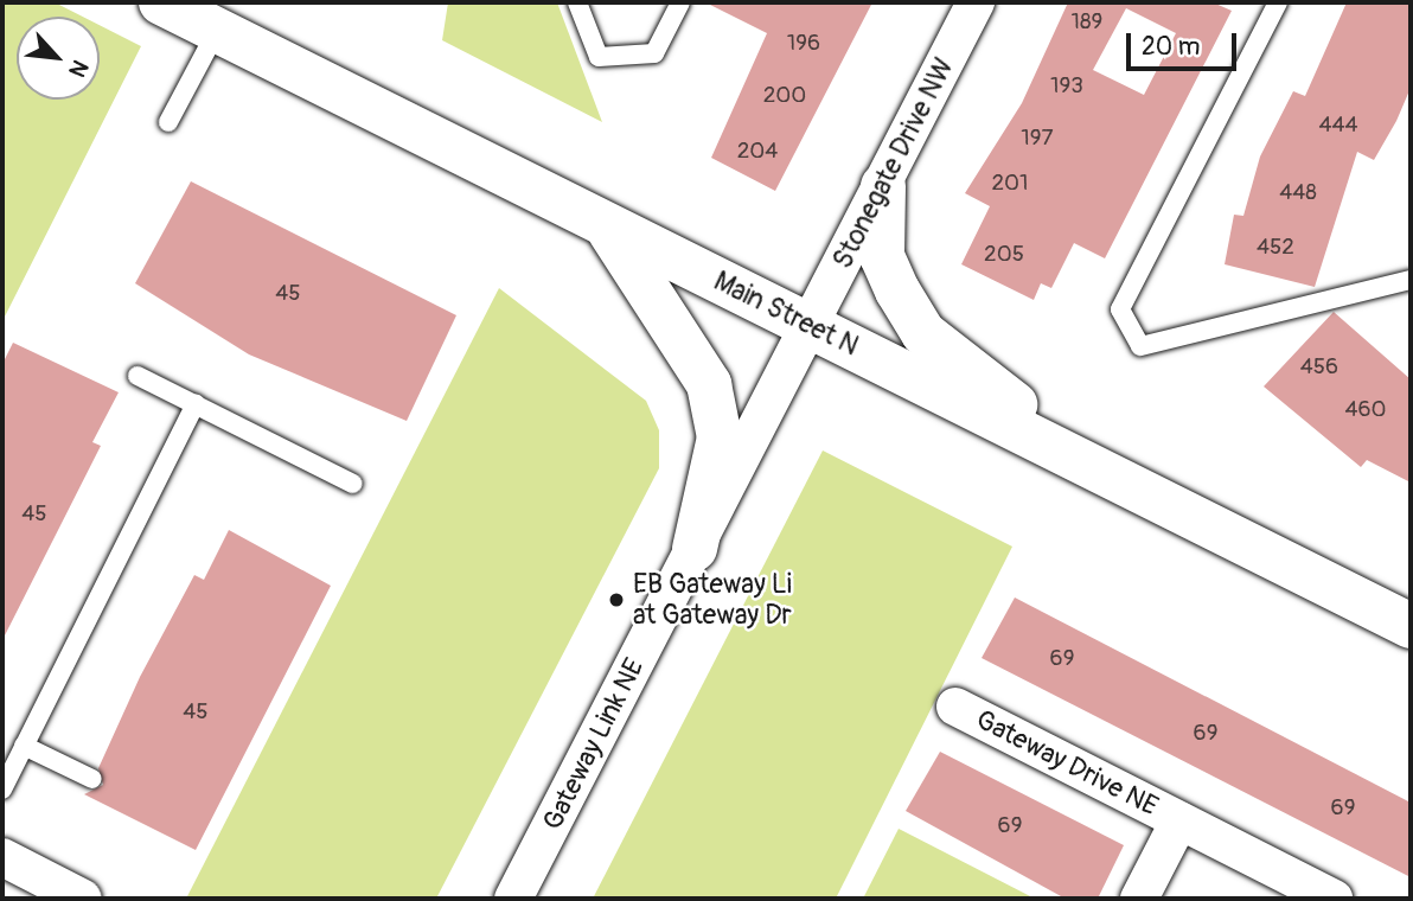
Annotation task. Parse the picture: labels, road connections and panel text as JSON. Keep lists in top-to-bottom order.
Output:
{
  "streets": {
    "street": [
      "Stonegate Drive NW",
      "Main Street N",
      "Gateway Link NE",
      "Gateway Drive NE"
    ]
  },
  "crossings": [
    ["Stonegate Drive NW", "Main Street N"],
    ["Stonegate Drive NW", "Gateway Link NE"],
    ["Main Street N", "Gateway Link NE"]
  ],
  "places": ["EB Gateway Li at Gateway Dr"],
  "house_numbers": [
    "189",
    "196",
    "193",
    "200",
    "444",
    "197",
    "204",
    "201",
    "448",
    "452",
    "205",
    "45",
    "456",
    "460",
    "45",
    "69",
    "45",
    "69",
    "69",
    "69"
  ],
  "scale_bar": "20 m",
  "north": "bottom right"
}
